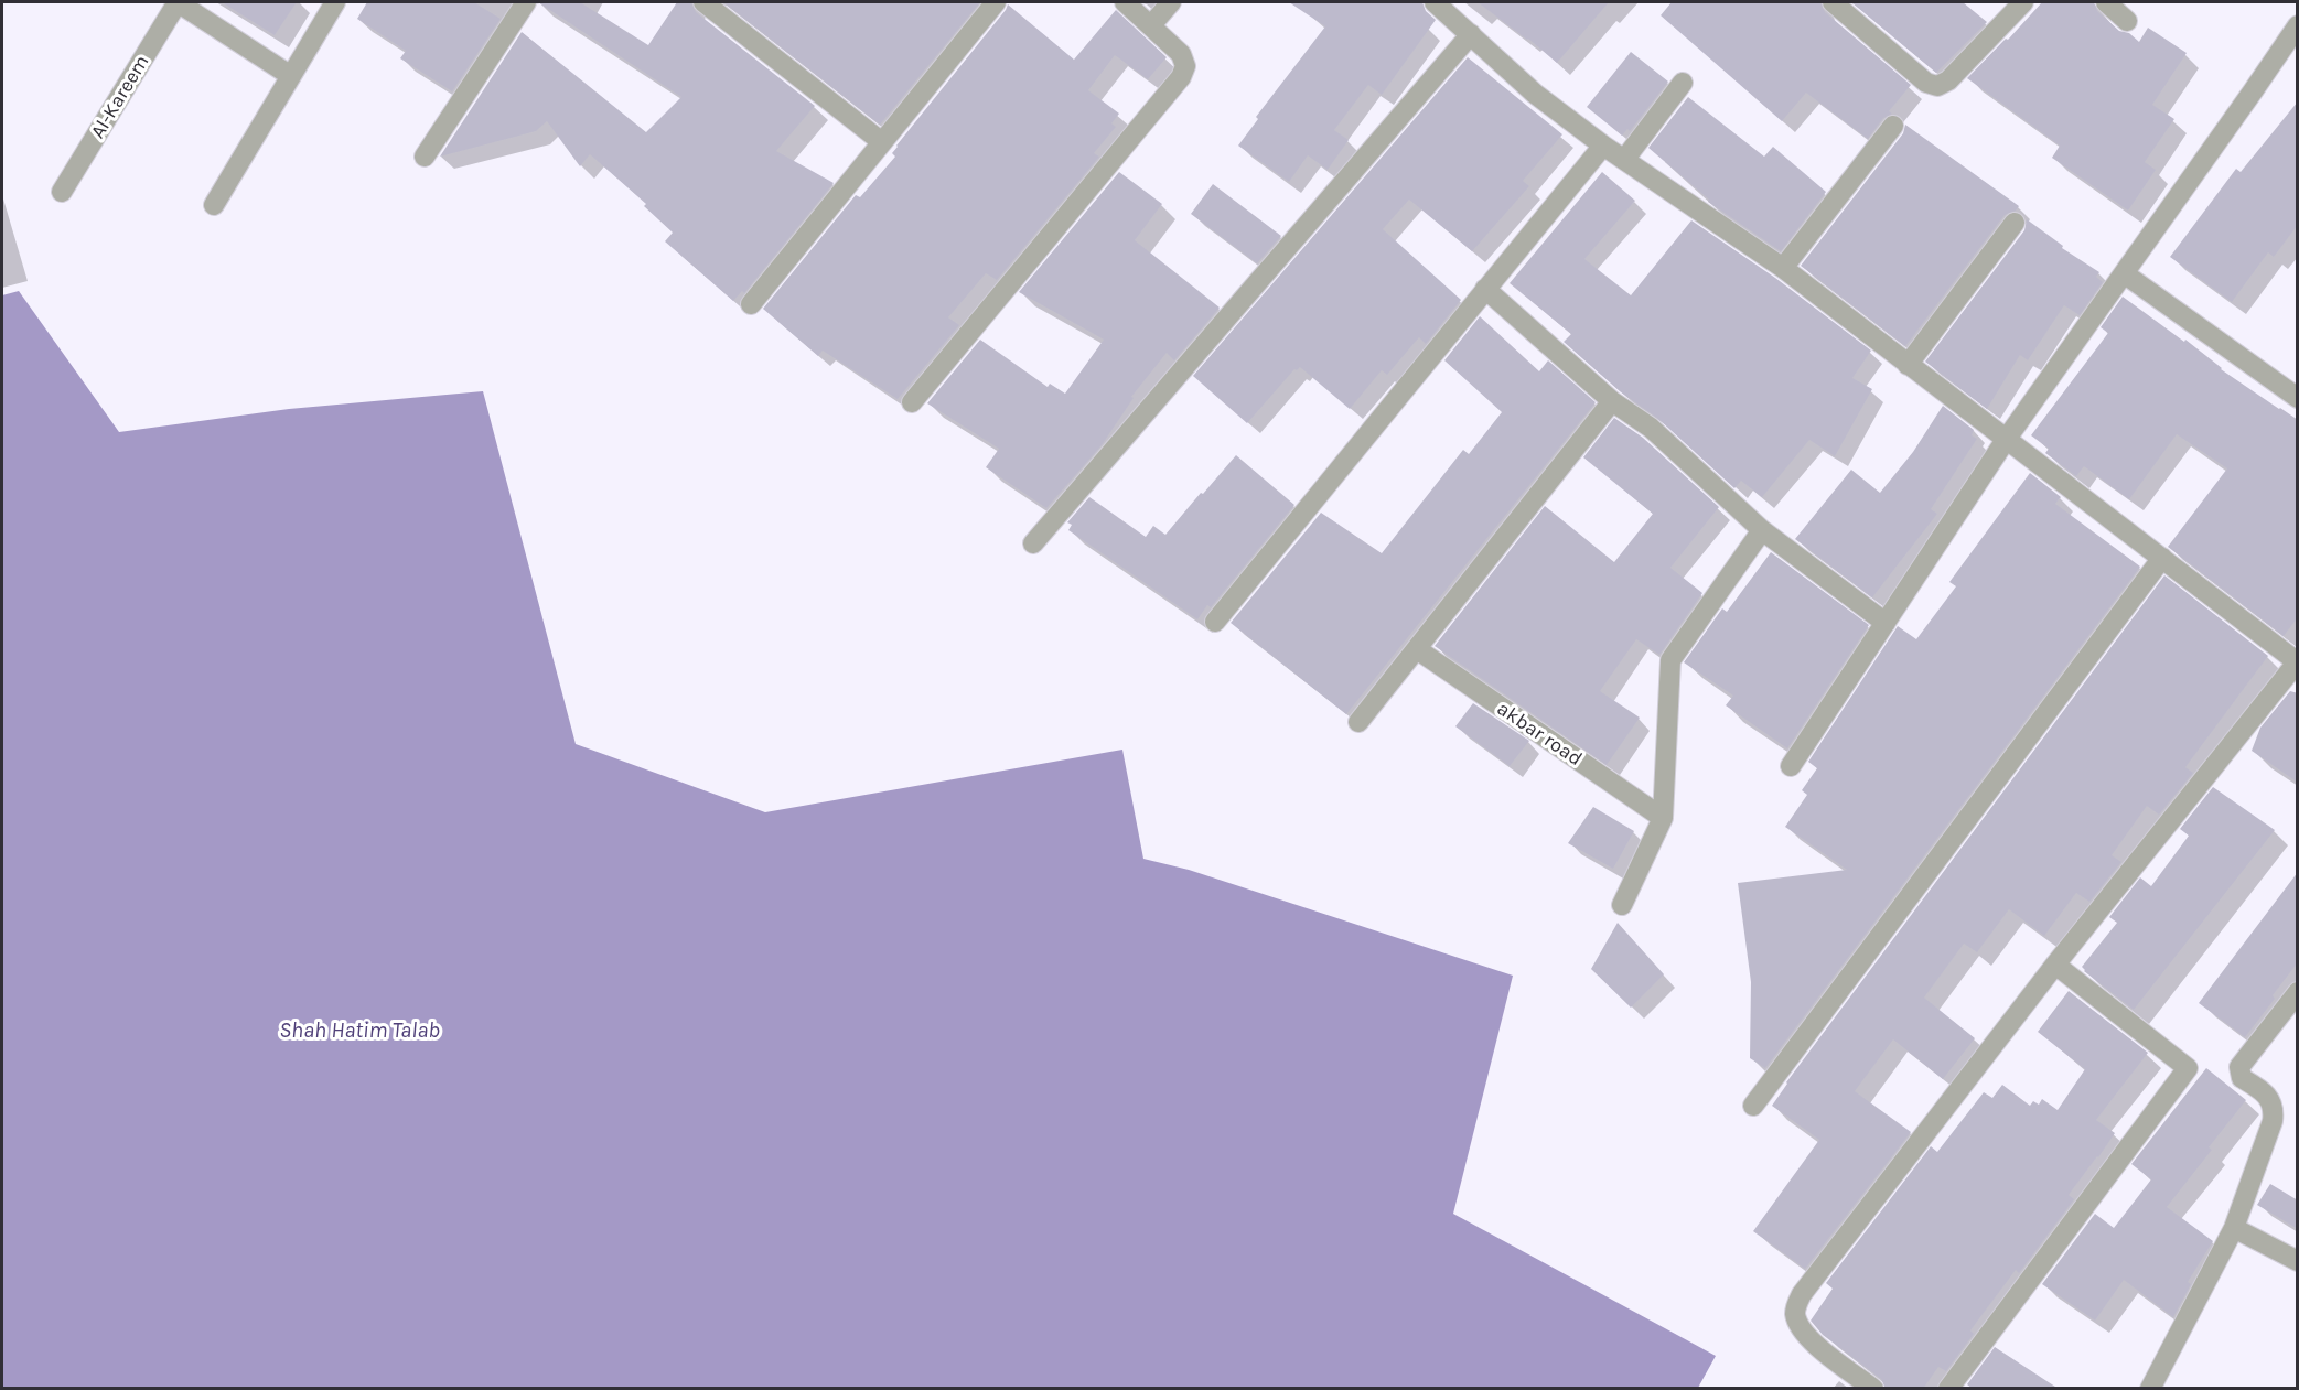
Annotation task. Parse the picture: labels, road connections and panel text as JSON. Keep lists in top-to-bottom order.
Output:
{
  "streets": {
    "street": ["Al-Kareem", "akbar road"]
  },
  "water": ["Shah Hatim Talab"]
}
